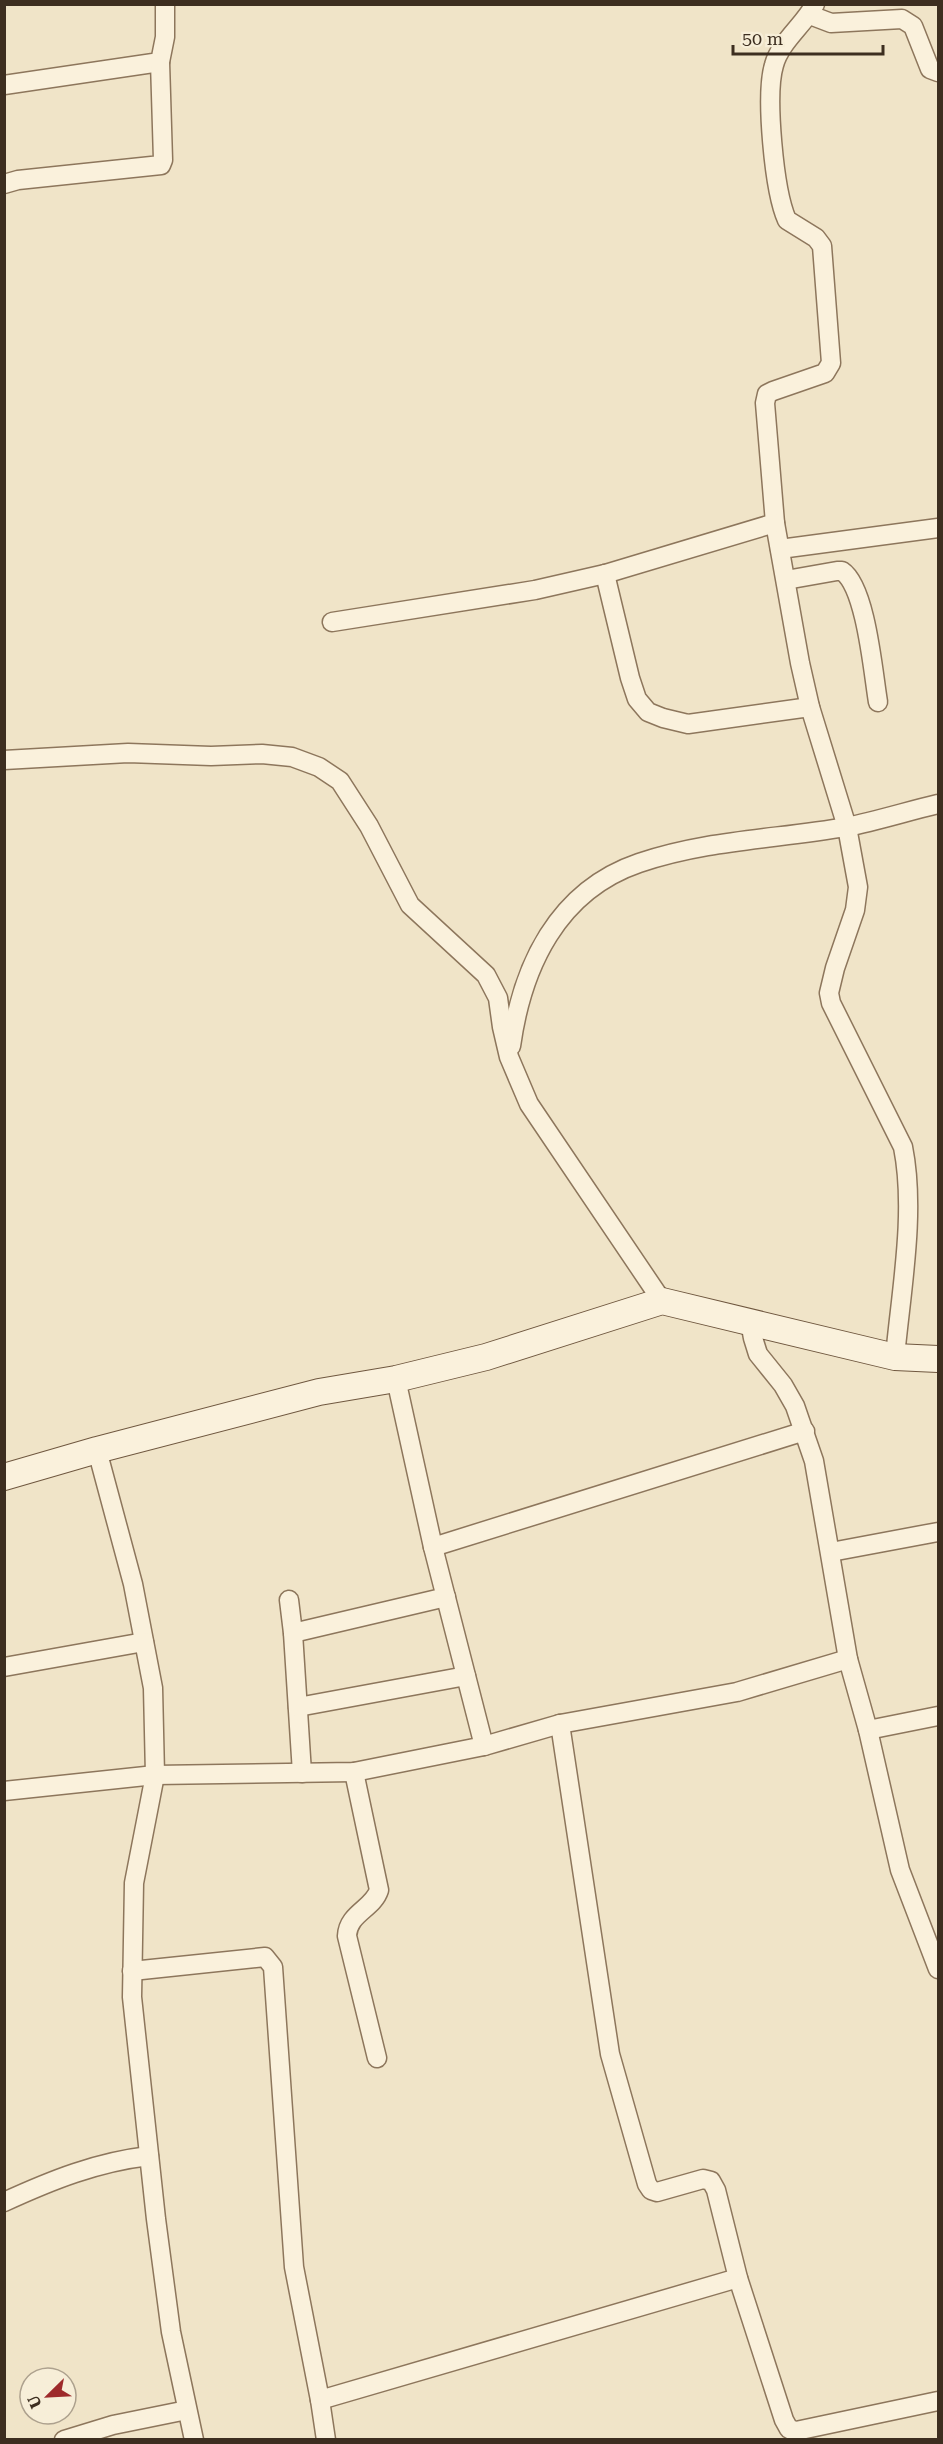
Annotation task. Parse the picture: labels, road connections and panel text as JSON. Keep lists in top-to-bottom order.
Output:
{
  "scale_bar": "50 m",
  "north": "bottom left"
}
